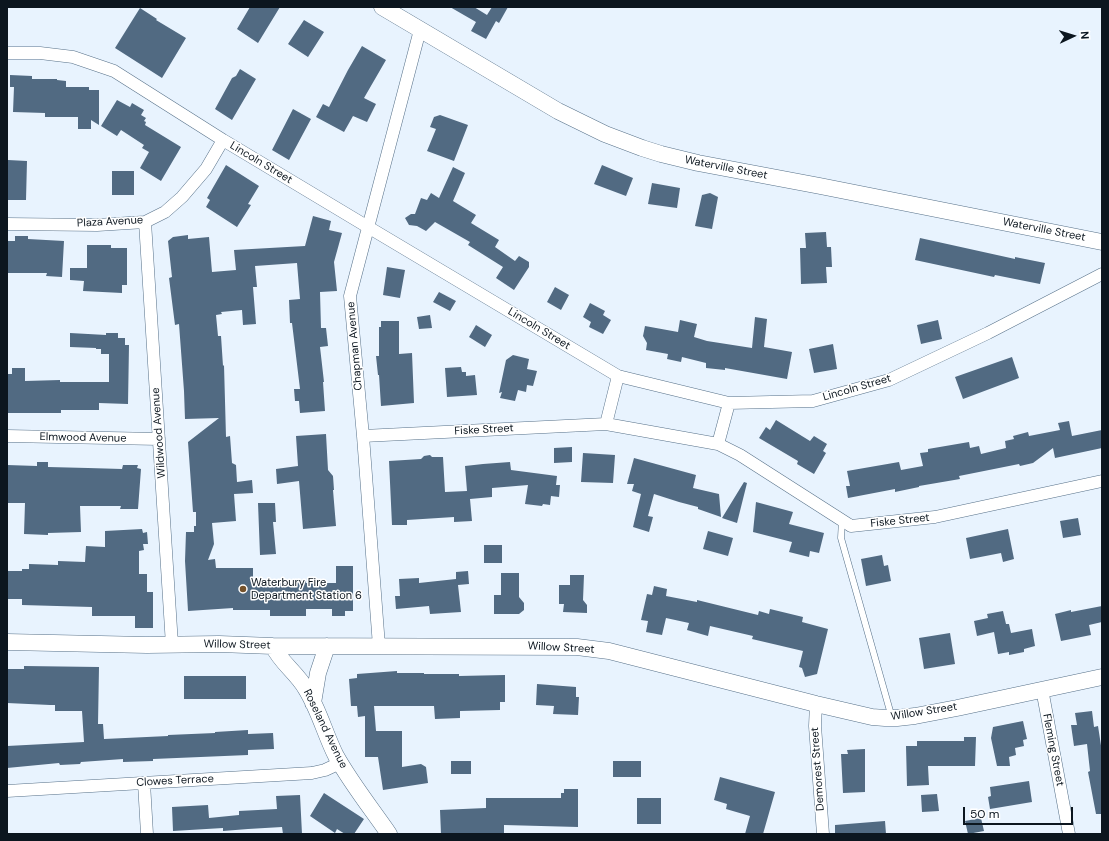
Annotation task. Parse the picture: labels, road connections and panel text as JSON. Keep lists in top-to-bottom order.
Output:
{
  "streets": {
    "street": [
      "Lincoln Street",
      "Waterville Street",
      "Plaza Avenue",
      "Chapman Avenue",
      "Fiske Street",
      "Wildwood Avenue",
      "Elmwood Avenue",
      "Willow Street",
      "Roseland Avenue",
      "Fleming Street",
      "Demorest Street",
      "Clowes Terrace"
    ]
  },
  "crossings": [
    ["Lincoln Street", "Plaza Avenue"],
    ["Lincoln Street", "Chapman Avenue"],
    ["Waterville Street", "Chapman Avenue"],
    ["Plaza Avenue", "Wildwood Avenue"],
    ["Chapman Avenue", "Fiske Street"],
    ["Chapman Avenue", "Willow Street"],
    ["Wildwood Avenue", "Elmwood Avenue"],
    ["Wildwood Avenue", "Willow Street"],
    ["Willow Street", "Roseland Avenue"],
    ["Willow Street", "Fleming Street"],
    ["Willow Street", "Demorest Street"],
    ["Roseland Avenue", "Clowes Terrace"]
  ],
  "places": ["Waterbury Fire Department Station 6"],
  "scale_bar": "50 m",
  "north": "right"
}
